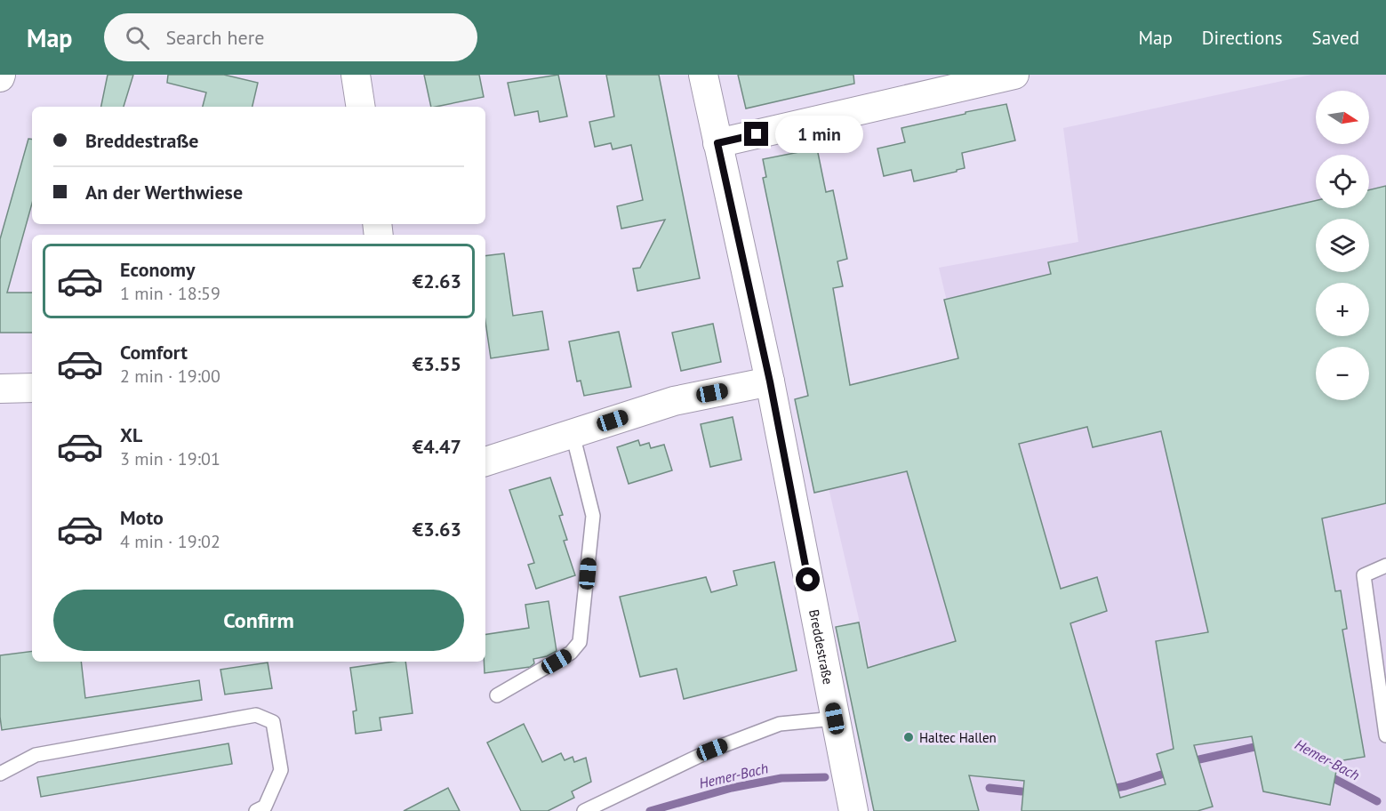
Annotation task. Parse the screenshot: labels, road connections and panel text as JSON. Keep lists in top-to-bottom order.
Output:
{
  "streets": {
    "street": ["Breddestraße"]
  },
  "water": ["Hemer-Bach"],
  "places": ["Haltec Hallen"],
  "north": "right",
  "page": {
    "header": "Map",
    "search": "Search here",
    "nav": ["Map", "Directions", "Saved"],
    "map_buttons": ["+", "−"],
    "banner": ["Breddestraße", "An der Werthwiese"],
    "bubble": "1 min",
    "list": [
      {
        "name": "Economy",
        "note": "1 min · 18:59",
        "value": "€2.63"
      },
      {
        "name": "Comfort",
        "note": "2 min · 19:00",
        "value": "€3.55"
      },
      {
        "name": "XL",
        "note": "3 min · 19:01",
        "value": "€4.47"
      },
      {
        "name": "Moto",
        "note": "4 min · 19:02",
        "value": "€3.63"
      }
    ],
    "buttons": "Confirm"
  }
}
